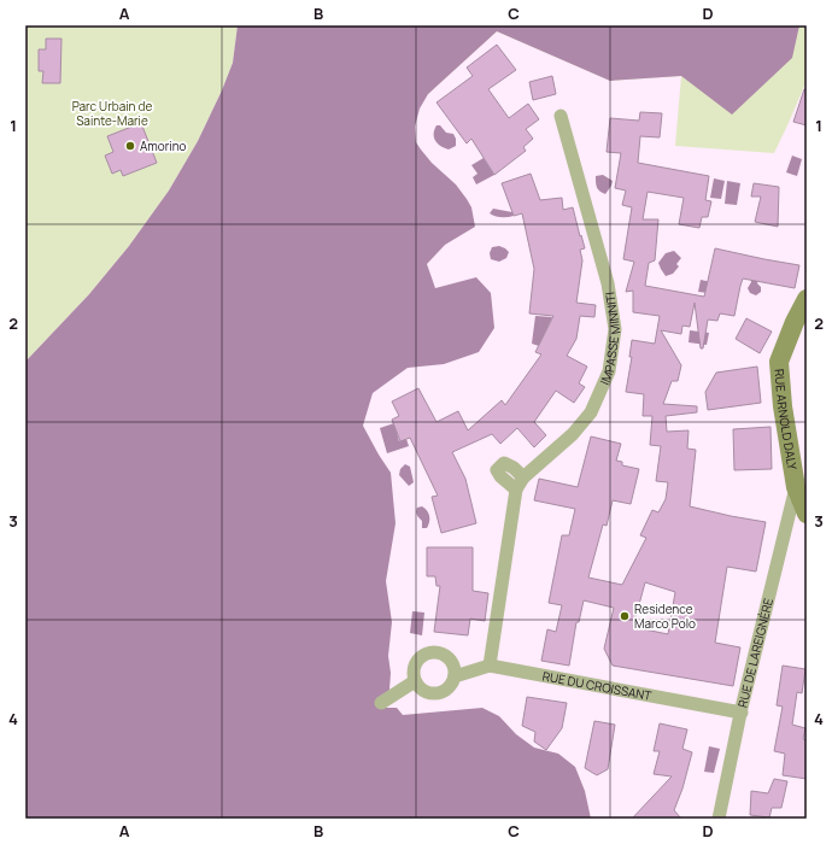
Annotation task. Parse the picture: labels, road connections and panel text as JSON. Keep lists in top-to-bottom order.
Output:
{
  "streets": {
    "street": [
      "IMPASSE MINNITI",
      "RUE ARNOLD DALY",
      "RUE DE LAREIGNÈRE",
      "RUE DU CROISSANT"
    ]
  },
  "crossings": [
    ["IMPASSE MINNITI", "RUE DU CROISSANT"],
    ["RUE ARNOLD DALY", "RUE DE LAREIGNÈRE"],
    ["RUE DE LAREIGNÈRE", "RUE DU CROISSANT"]
  ],
  "parks": ["Parc Urbain de Sainte-Marie"],
  "places": ["Amorino", "Residence Marco Polo"],
  "grid": {
    "columns": [
      "A",
      "B",
      "C",
      "D"
    ],
    "rows": [
      "1",
      "2",
      "3",
      "4"
    ]
  }
}
